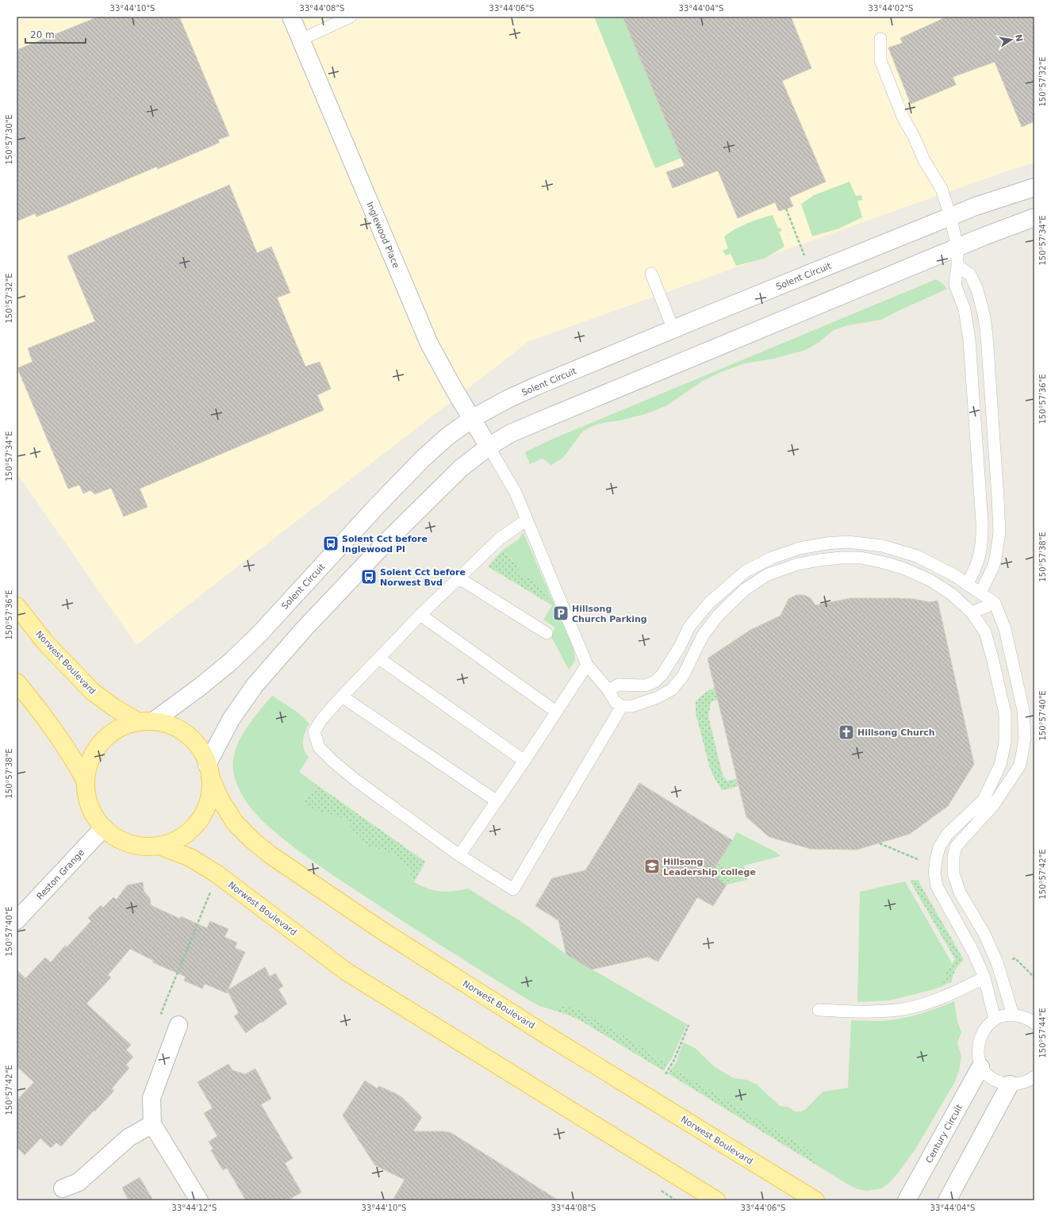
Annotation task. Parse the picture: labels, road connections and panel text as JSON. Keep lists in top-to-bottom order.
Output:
{
  "streets": {
    "main road": ["Norwest Boulevard"],
    "street": [
      "Inglewood Place",
      "Solent Circuit",
      "Reston Grange",
      "Century Circuit"
    ]
  },
  "crossings": [
    ["Inglewood Place", "Solent Circuit"],
    ["Solent Circuit", "Norwest Boulevard"]
  ],
  "places": {
    "bus stop": ["Solent Cct before Inglewood Pl", "Solent Cct before Norwest Bvd"],
    "parking": ["Hillsong Church Parking"],
    "church": ["Hillsong Church"],
    "school or university": ["Hillsong Leadership college"]
  },
  "scale_bar": "20 m",
  "north": "right",
  "coordinates": [
    "33°44'10\"S",
    "33°44'08\"S",
    "33°44'06\"S",
    "33°44'04\"S",
    "33°44'02\"S",
    "150°57'32\"E",
    "150°57'30\"E",
    "150°57'34\"E",
    "150°57'36\"E",
    "150°57'38\"E",
    "150°57'40\"E",
    "150°57'42\"E",
    "150°57'44\"E",
    "33°44'12\"S"
  ]
}
